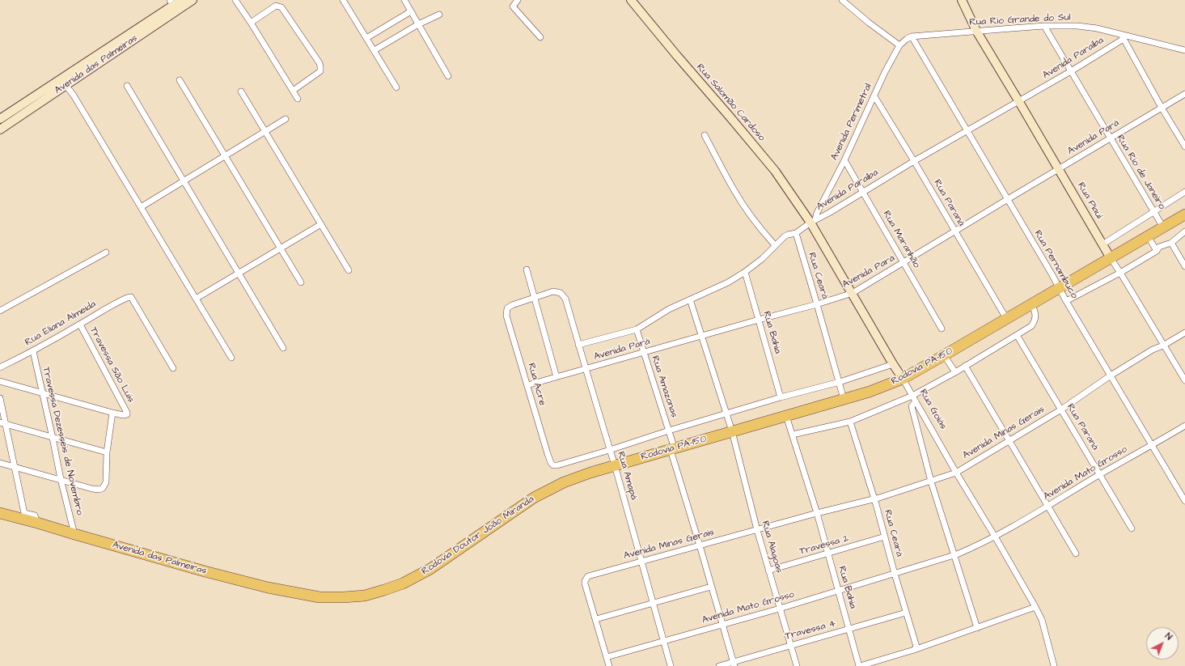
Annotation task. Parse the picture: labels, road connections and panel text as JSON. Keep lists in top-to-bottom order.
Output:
{
  "streets": {
    "highway": ["Avenida das Palmeiras", "Rodovia PA-150", "Rodovia Doutor João Miranda"],
    "street": [
      "Rua Rio Grande do Sul",
      "Avenida Paraíba",
      "Rua Salomão Cardoso",
      "Avenida Perimetral",
      "Avenida Pará",
      "Rua Rio de Janeiro",
      "Rua Piauí",
      "Rua Paraná",
      "Rua Maranhão",
      "Rua Pernambuco",
      "Rua Ceará",
      "Rua Eliana Almeida",
      "Rua Bahia",
      "Travessa São Luis",
      "Rua Acre",
      "Rua Amazonas",
      "Rua Goiás",
      "Avenida Minas Gerais",
      "Travessa Dezesseis de Novembro",
      "Avenida Mato Grosso",
      "Rua Amapá",
      "Travessa 2",
      "Rua Alagoas",
      "Travessa 4"
    ]
  },
  "crossings": [
    ["Rua Rio Grande do Sul", "Avenida Paraíba"],
    ["Rua Rio Grande do Sul", "Avenida Perimetral"],
    ["Rua Rio Grande do Sul", "Rua Rio de Janeiro"],
    ["Rua Rio Grande do Sul", "Rua Piauí"],
    ["Rua Rio Grande do Sul", "Rua Pernambuco"],
    ["Avenida Paraíba", "Rua Salomão Cardoso"],
    ["Avenida Paraíba", "Avenida Perimetral"],
    ["Avenida Paraíba", "Rua Rio de Janeiro"],
    ["Avenida Paraíba", "Rua Piauí"],
    ["Avenida Paraíba", "Rua Paraná"],
    ["Avenida Paraíba", "Rua Maranhão"],
    ["Avenida Paraíba", "Rua Pernambuco"],
    ["Avenida Paraíba", "Rua Ceará"],
    ["Avenida Paraíba", "Rua Bahia"],
    ["Avenida Paraíba", "Rua Amazonas"],
    ["Avenida Paraíba", "Rua Goiás"],
    ["Avenida Paraíba", "Rua Amapá"],
    ["Avenida das Palmeiras", "Travessa Dezesseis de Novembro"],
    ["Avenida das Palmeiras", "Rodovia Doutor João Miranda"],
    ["Rua Salomão Cardoso", "Avenida Perimetral"],
    ["Rua Salomão Cardoso", "Rua Goiás"],
    ["Avenida Perimetral", "Rua Paraná"],
    ["Avenida Perimetral", "Rua Maranhão"],
    ["Avenida Perimetral", "Rua Pernambuco"],
    ["Avenida Perimetral", "Rua Goiás"],
    ["Avenida Pará", "Rua Rio de Janeiro"],
    ["Avenida Pará", "Rua Piauí"],
    ["Avenida Pará", "Rua Paraná"],
    ["Avenida Pará", "Rua Maranhão"],
    ["Avenida Pará", "Rua Pernambuco"],
    ["Avenida Pará", "Rua Ceará"],
    ["Avenida Pará", "Rua Bahia"],
    ["Avenida Pará", "Rua Acre"],
    ["Avenida Pará", "Rua Amazonas"],
    ["Avenida Pará", "Rua Goiás"],
    ["Avenida Pará", "Rua Amapá"],
    ["Rua Rio de Janeiro", "Rodovia PA-150"],
    ["Rua Piauí", "Rodovia PA-150"],
    ["Rua Piauí", "Avenida Minas Gerais"],
    ["Rua Paraná", "Rodovia PA-150"],
    ["Rua Paraná", "Avenida Minas Gerais"],
    ["Rua Paraná", "Avenida Mato Grosso"],
    ["Rua Pernambuco", "Rodovia PA-150"],
    ["Rua Pernambuco", "Avenida Minas Gerais"],
    ["Rua Pernambuco", "Avenida Mato Grosso"],
    ["Rua Ceará", "Rodovia PA-150"],
    ["Rua Ceará", "Avenida Minas Gerais"],
    ["Rua Ceará", "Avenida Mato Grosso"],
    ["Rua Ceará", "Travessa 2"],
    ["Rua Ceará", "Travessa 4"],
    ["Rua Eliana Almeida", "Travessa São Luis"],
    ["Rua Eliana Almeida", "Travessa Dezesseis de Novembro"],
    ["Rua Bahia", "Rodovia PA-150"],
    ["Rua Bahia", "Avenida Minas Gerais"],
    ["Rua Bahia", "Avenida Mato Grosso"],
    ["Rua Bahia", "Travessa 2"],
    ["Rua Bahia", "Travessa 4"],
    ["Rodovia PA-150", "Rua Amazonas"],
    ["Rodovia PA-150", "Rua Goiás"],
    ["Rodovia PA-150", "Rua Amapá"],
    ["Rodovia PA-150", "Rodovia Doutor João Miranda"],
    ["Rodovia PA-150", "Rua Alagoas"],
    ["Rua Acre", "Rua Amapá"],
    ["Rua Amazonas", "Avenida Minas Gerais"],
    ["Rua Goiás", "Avenida Minas Gerais"],
    ["Rua Goiás", "Avenida Mato Grosso"],
    ["Avenida Minas Gerais", "Rua Amapá"],
    ["Avenida Minas Gerais", "Rua Alagoas"],
    ["Avenida Mato Grosso", "Rua Amapá"],
    ["Avenida Mato Grosso", "Rua Alagoas"],
    ["Rua Amapá", "Rodovia Doutor João Miranda"],
    ["Travessa 2", "Rua Alagoas"],
    ["Rua Alagoas", "Travessa 4"]
  ],
  "north": "top right"
}
